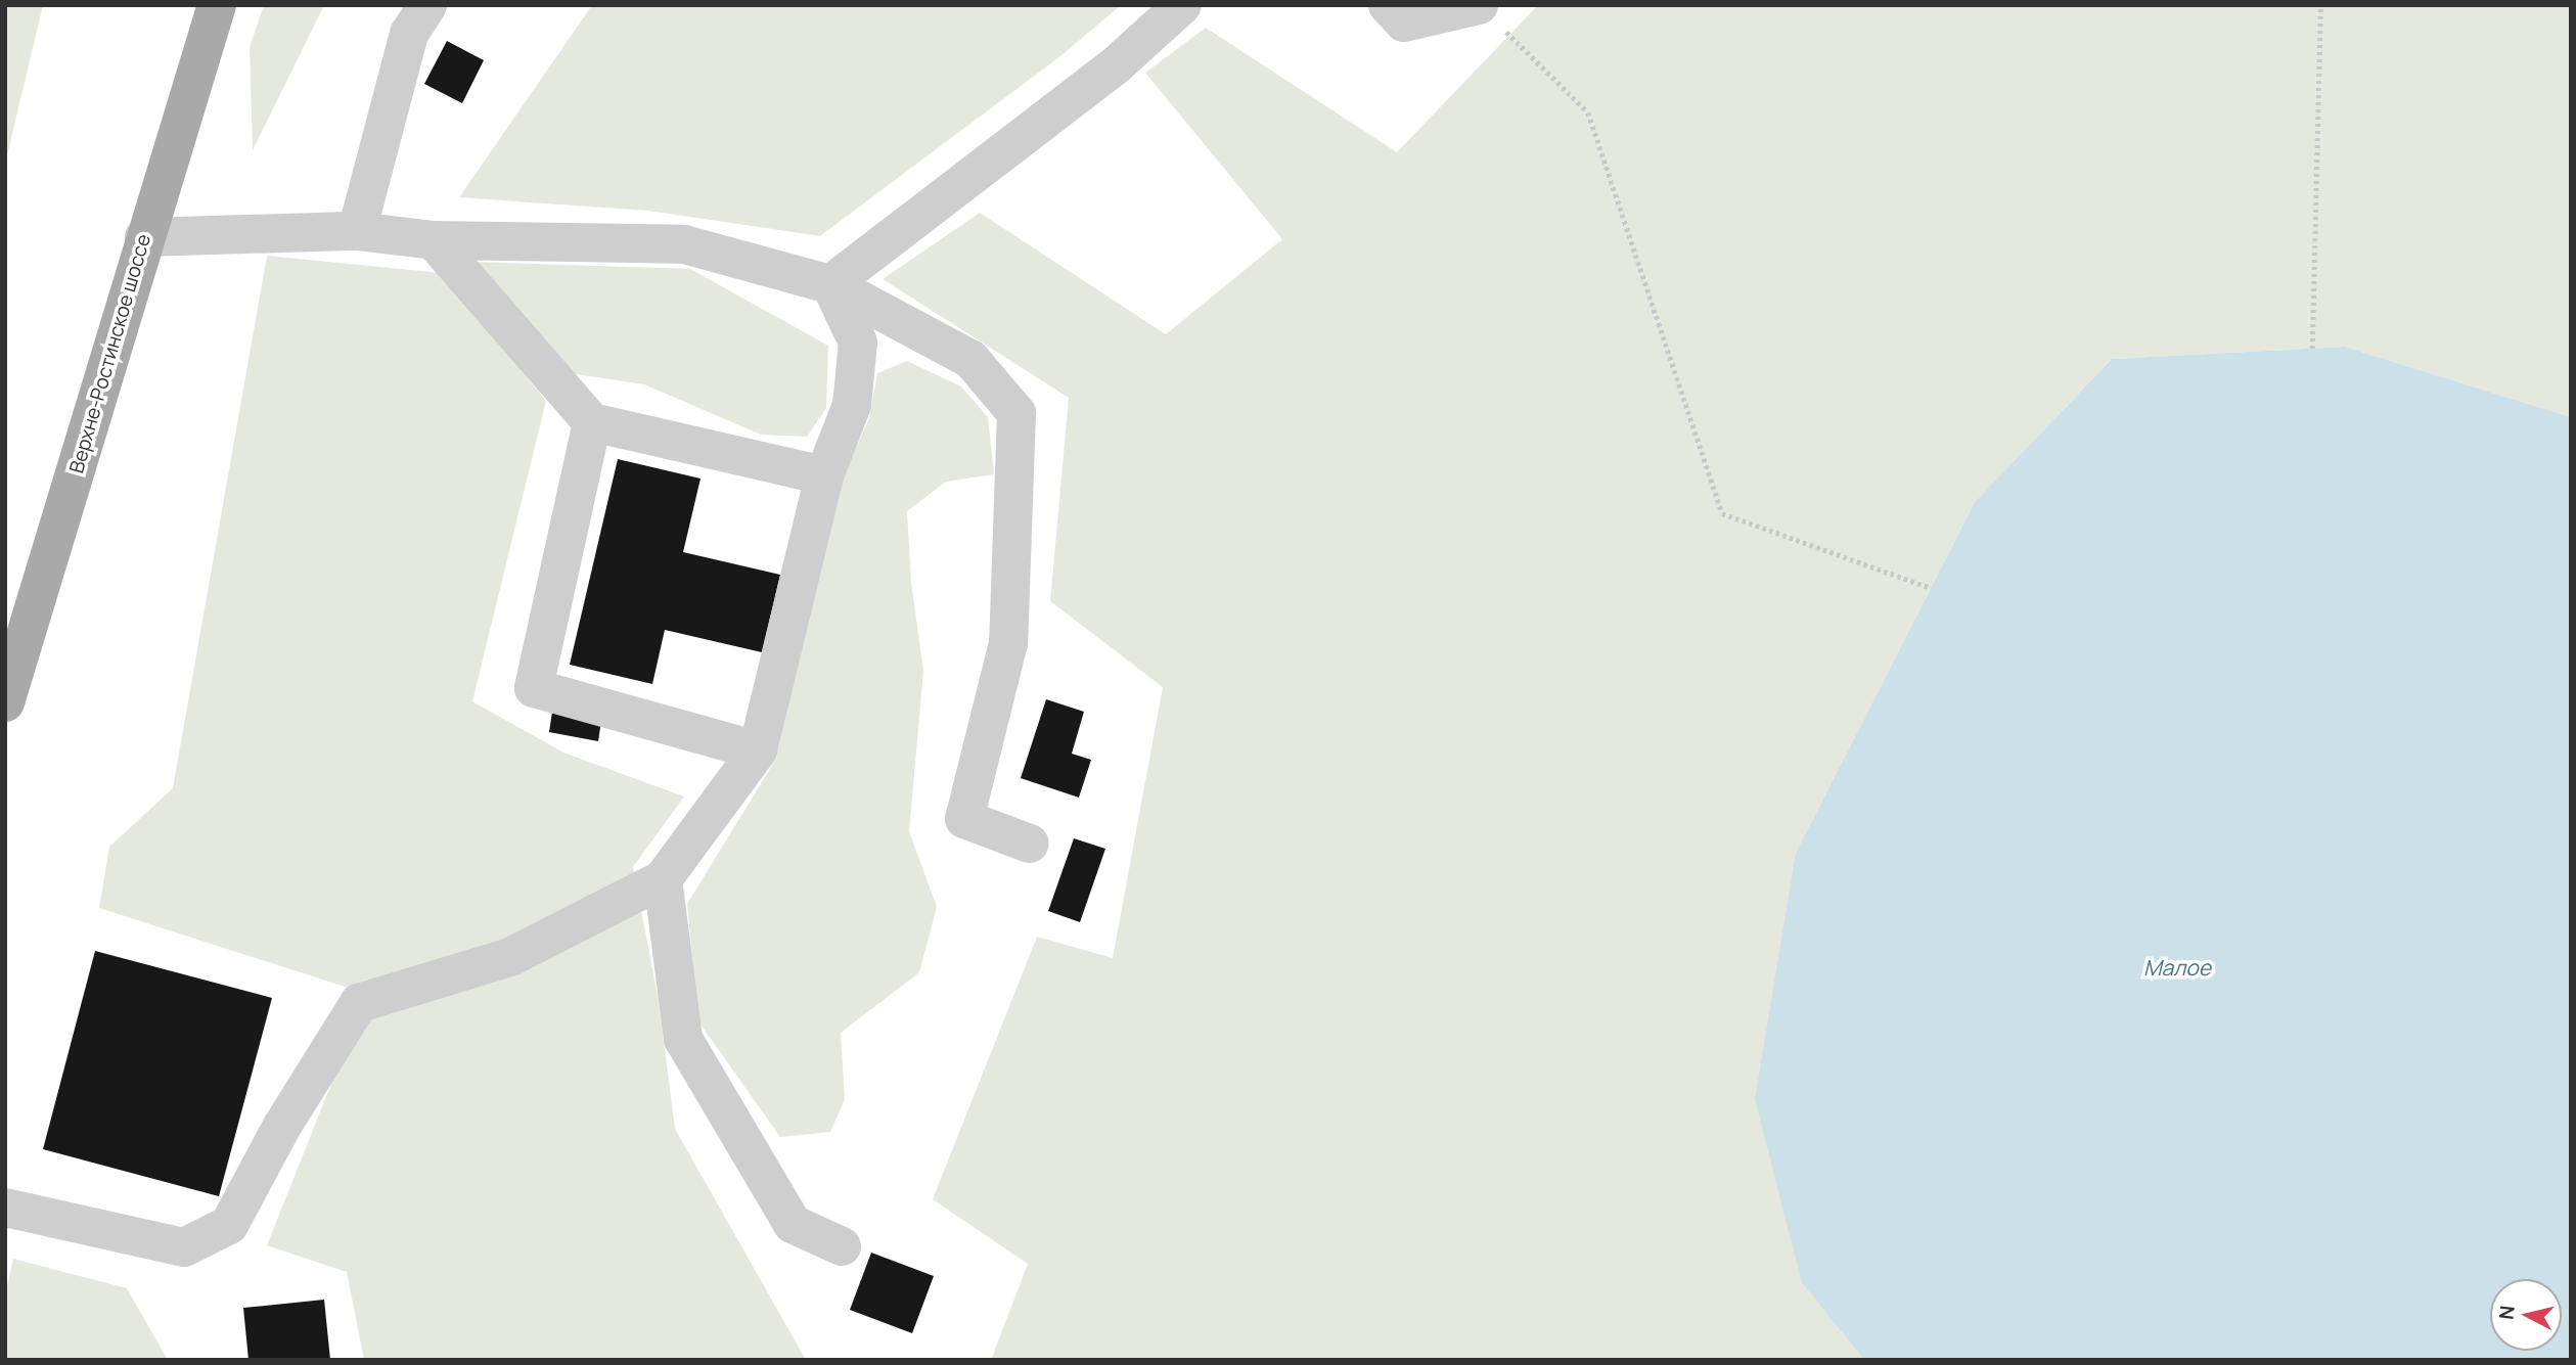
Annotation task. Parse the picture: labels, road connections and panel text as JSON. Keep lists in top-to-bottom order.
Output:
{
  "streets": {
    "main road": ["Верхне-Ростинское шоссе"]
  },
  "water": ["Малое"],
  "north": "left"
}
